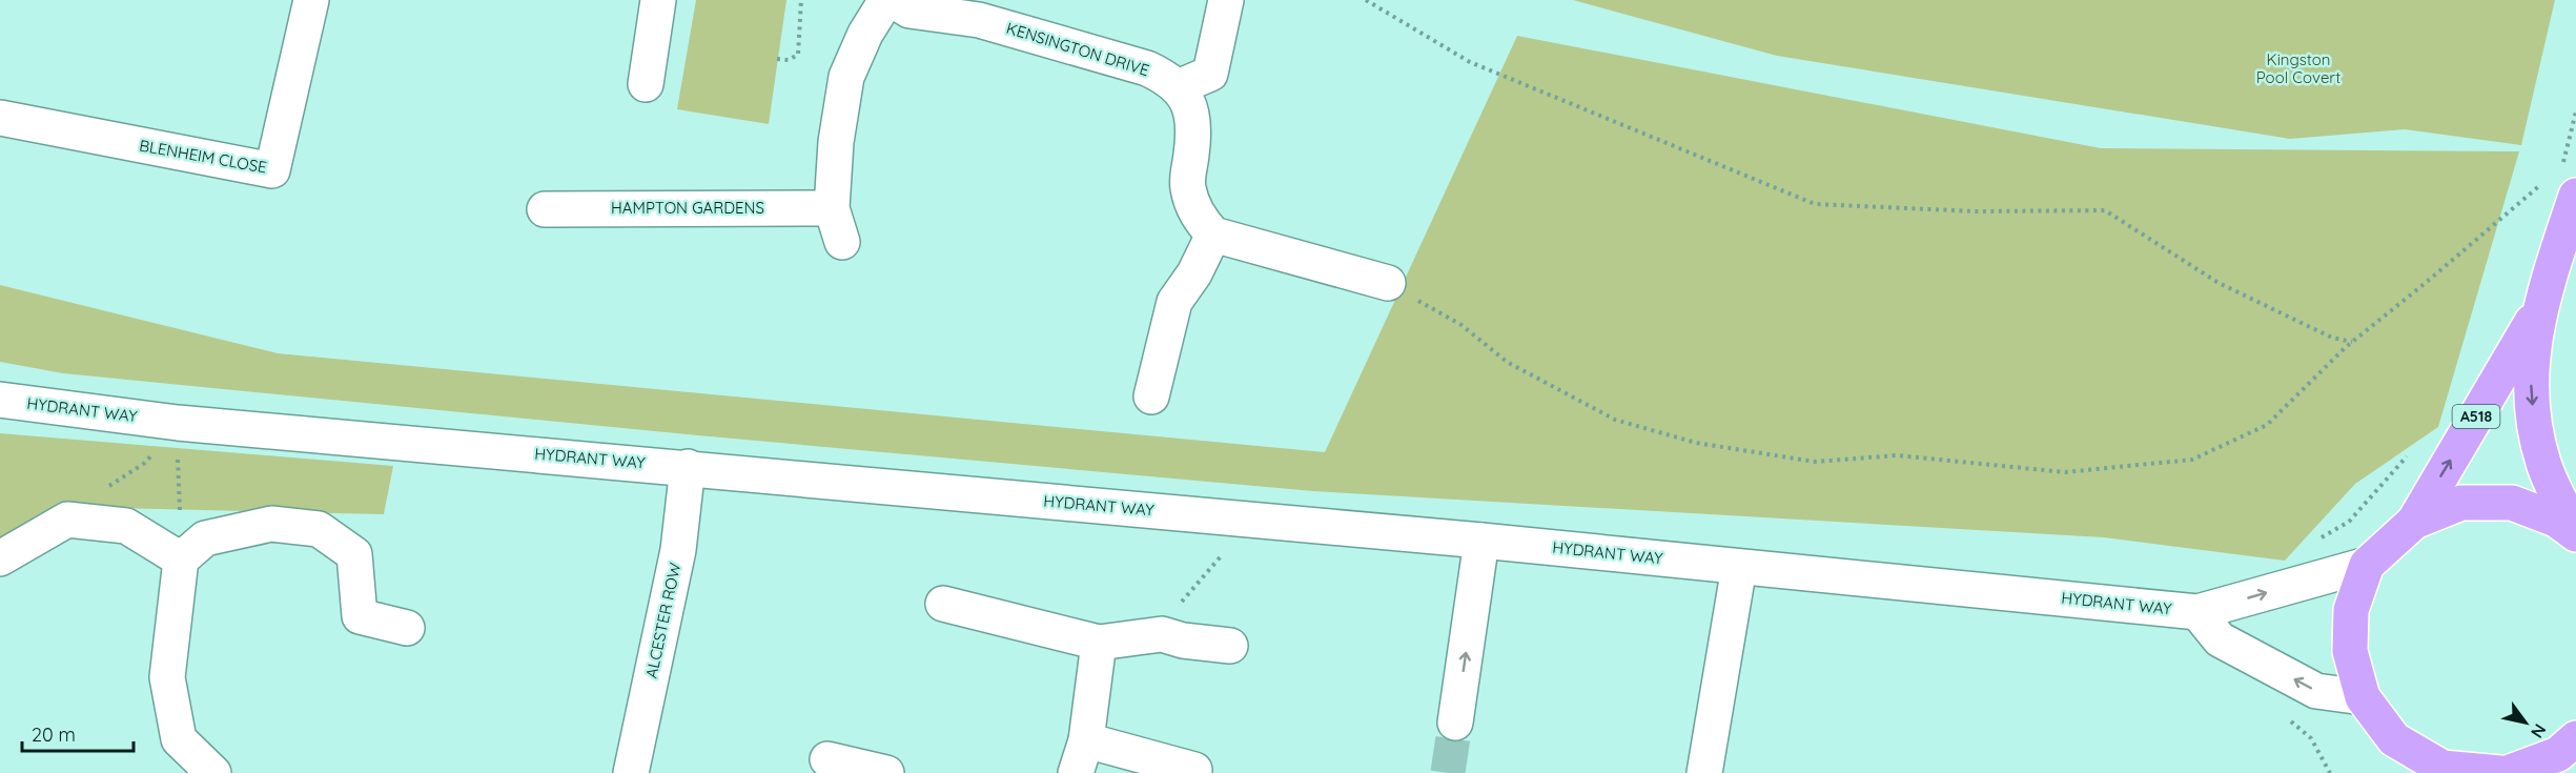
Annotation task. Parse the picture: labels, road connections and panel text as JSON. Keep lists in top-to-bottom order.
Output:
{
  "streets": {
    "highway": ["A518"],
    "street": [
      "KENSINGTON DRIVE",
      "BLENHEIM CLOSE",
      "HAMPTON GARDENS",
      "HYDRANT WAY",
      "ALCESTER ROW"
    ]
  },
  "crossings": [
    ["HYDRANT WAY", "ALCESTER ROW"]
  ],
  "parks": ["Kingston Pool Covert"],
  "scale_bar": "20 m",
  "north": "bottom right"
}
